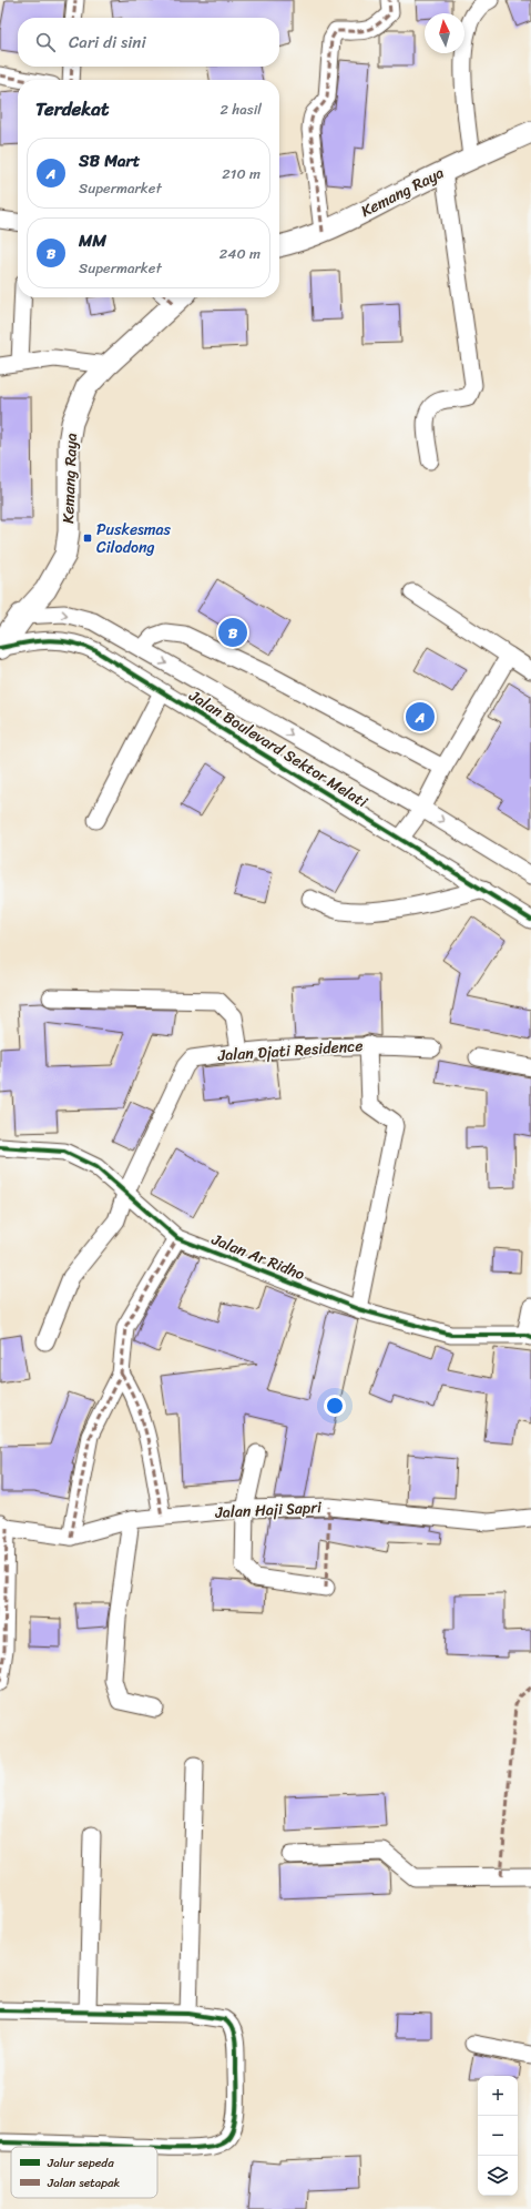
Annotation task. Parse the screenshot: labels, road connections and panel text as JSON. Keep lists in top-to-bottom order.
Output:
{
  "streets": {
    "street": [
      "Kemang Raya",
      "Jalan Boulevard Sektor Melati",
      "Jalan Djati Residence",
      "Jalan Ar Ridho",
      "Jalan Haji Sapri"
    ]
  },
  "crossings": [
    ["Kemang Raya", "Jalan Boulevard Sektor Melati"],
    ["Jalan Djati Residence", "Jalan Ar Ridho"]
  ],
  "places": {
    "transit": ["Puskesmas Cilodong"]
  },
  "legend": ["Jalur sepeda", "Jalan setapak"],
  "north": "top",
  "page": {
    "search": "Cari di sini",
    "heading": ["Terdekat", "2 hasil"],
    "list": [
      {
        "mark": "A",
        "name": "SB Mart",
        "note": "Supermarket",
        "value": "210 m"
      },
      {
        "mark": "B",
        "name": "MM",
        "note": "Supermarket",
        "value": "240 m"
      }
    ],
    "pins": ["B", "A"],
    "map_buttons": ["+", "−"]
  }
}
